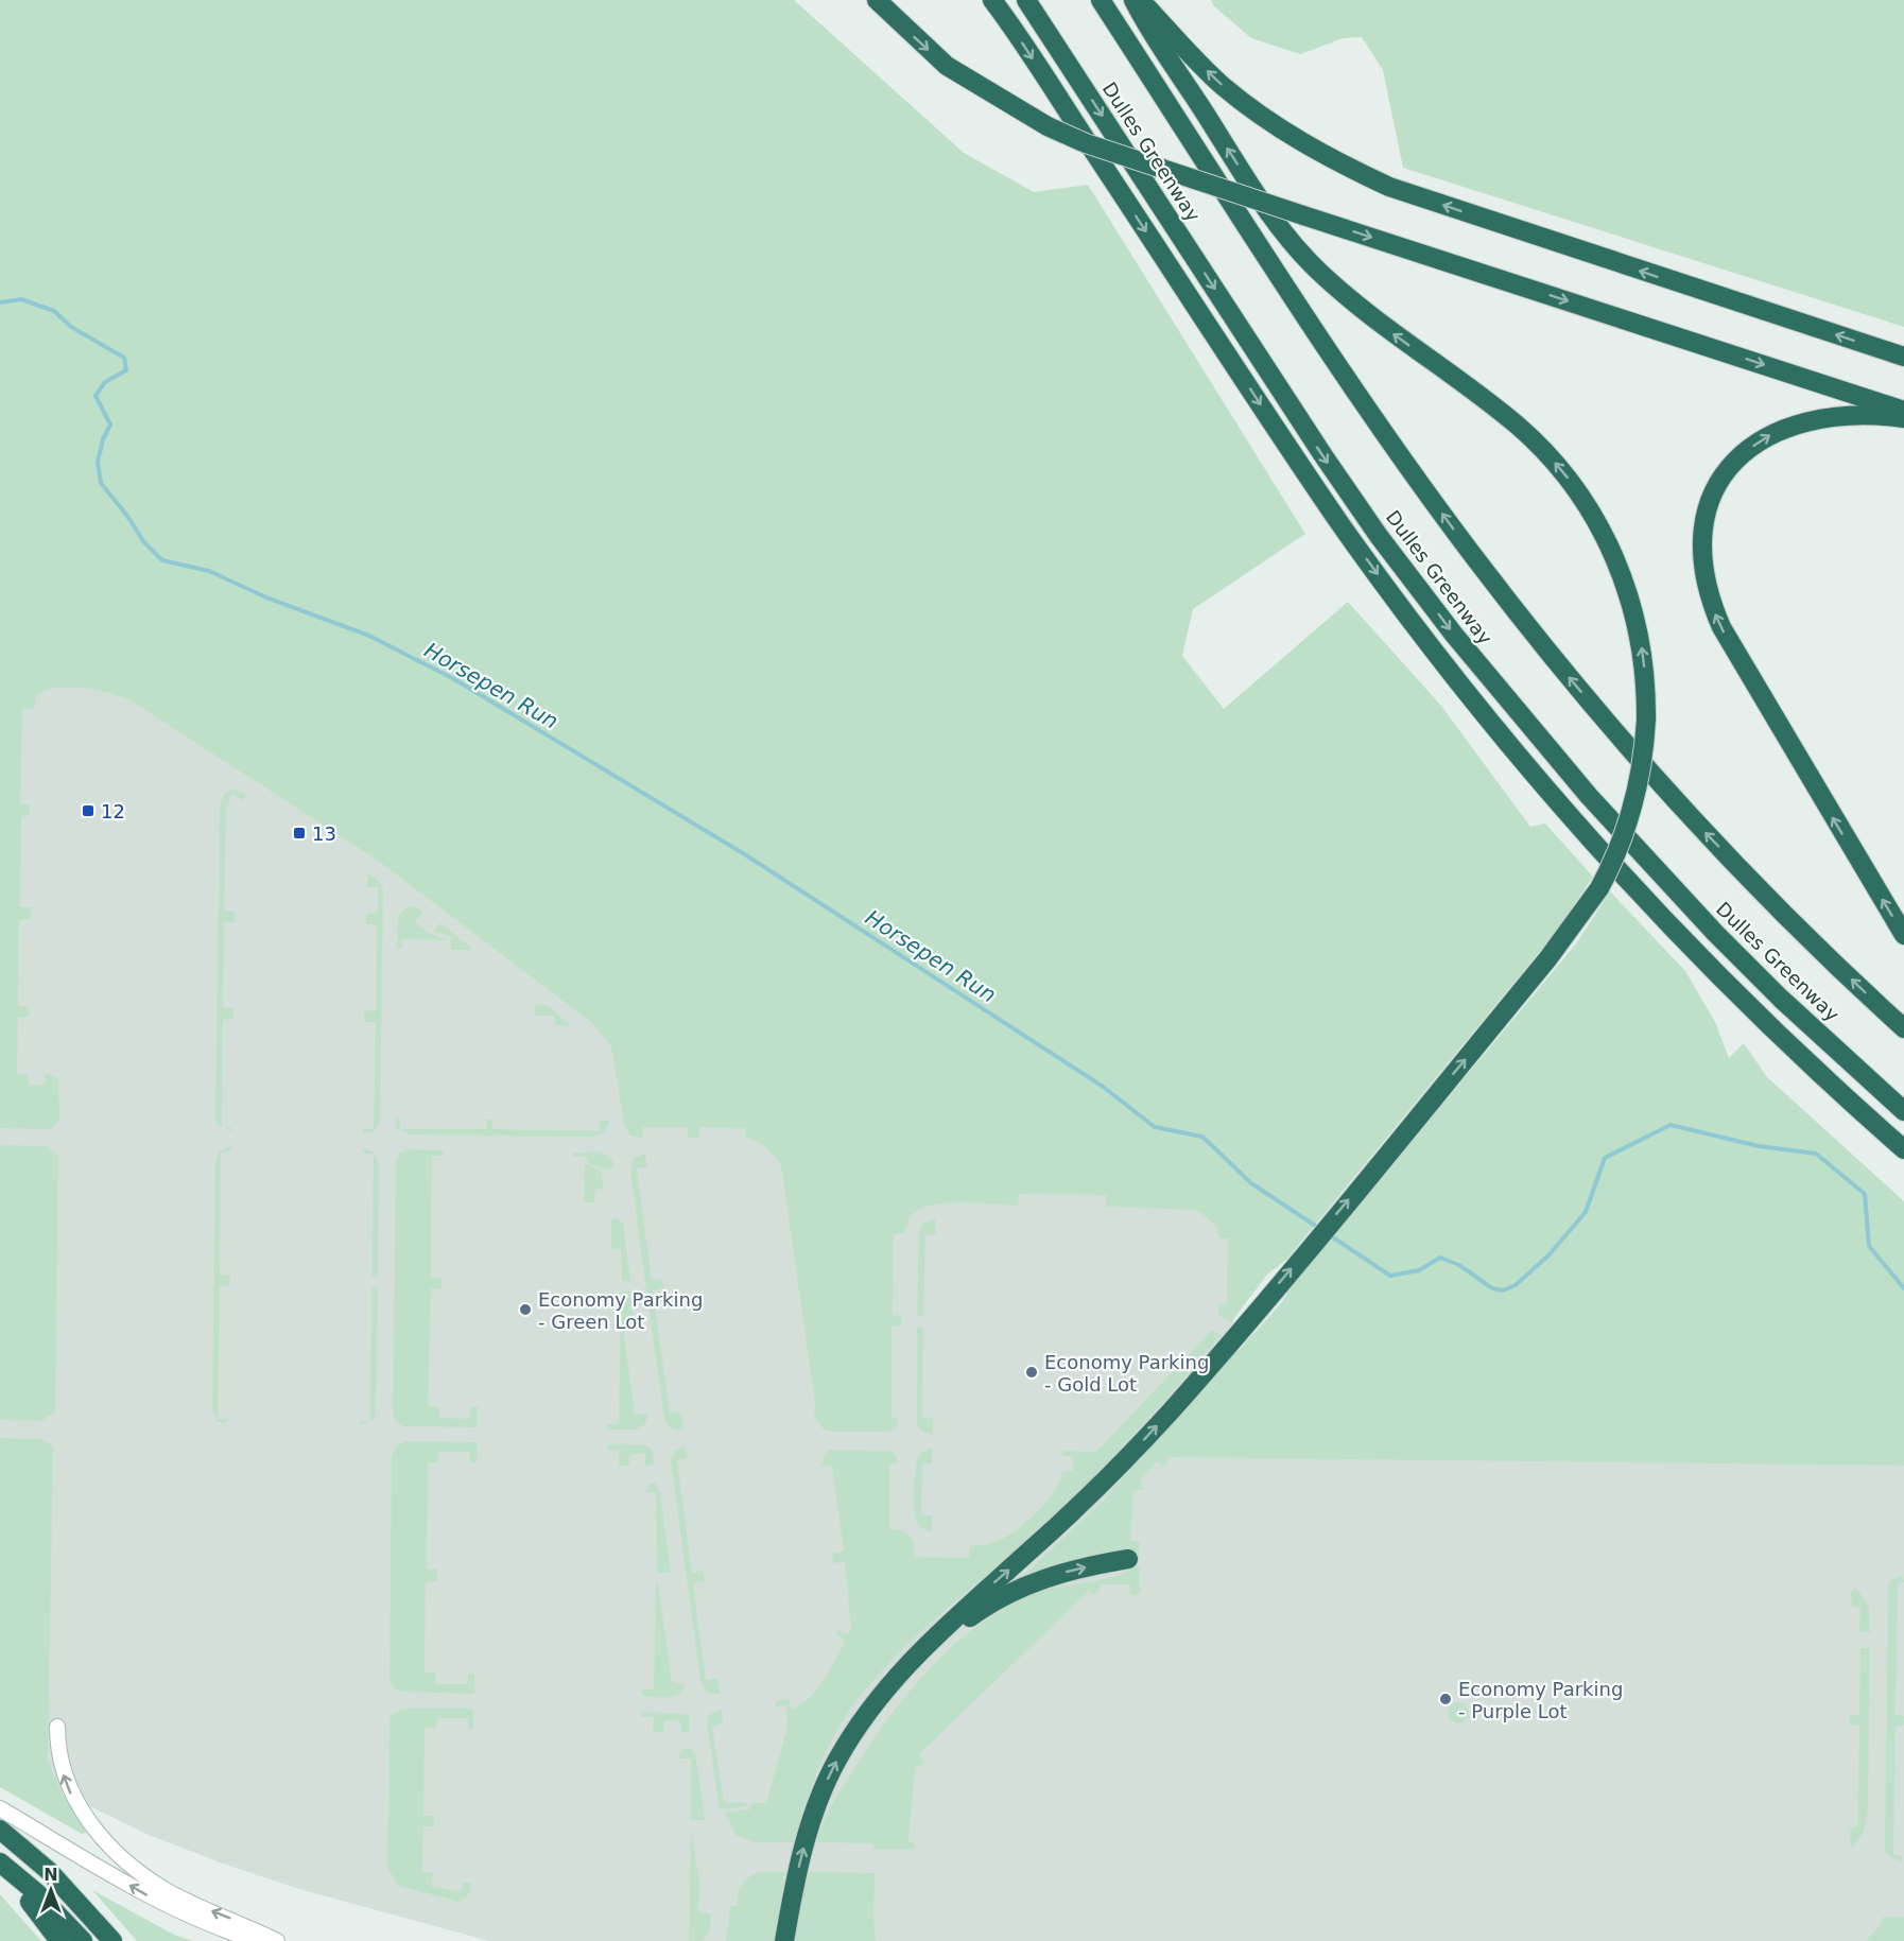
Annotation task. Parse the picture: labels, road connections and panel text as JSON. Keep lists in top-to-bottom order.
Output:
{
  "streets": {
    "highway": ["Dulles Greenway"]
  },
  "water": ["Horsepen Run"],
  "places": {
    "transit": ["12", "13"],
    "other": ["Economy Parking - Green Lot", "Economy Parking - Gold Lot", "Economy Parking - Purple Lot"]
  },
  "north": "top"
}
